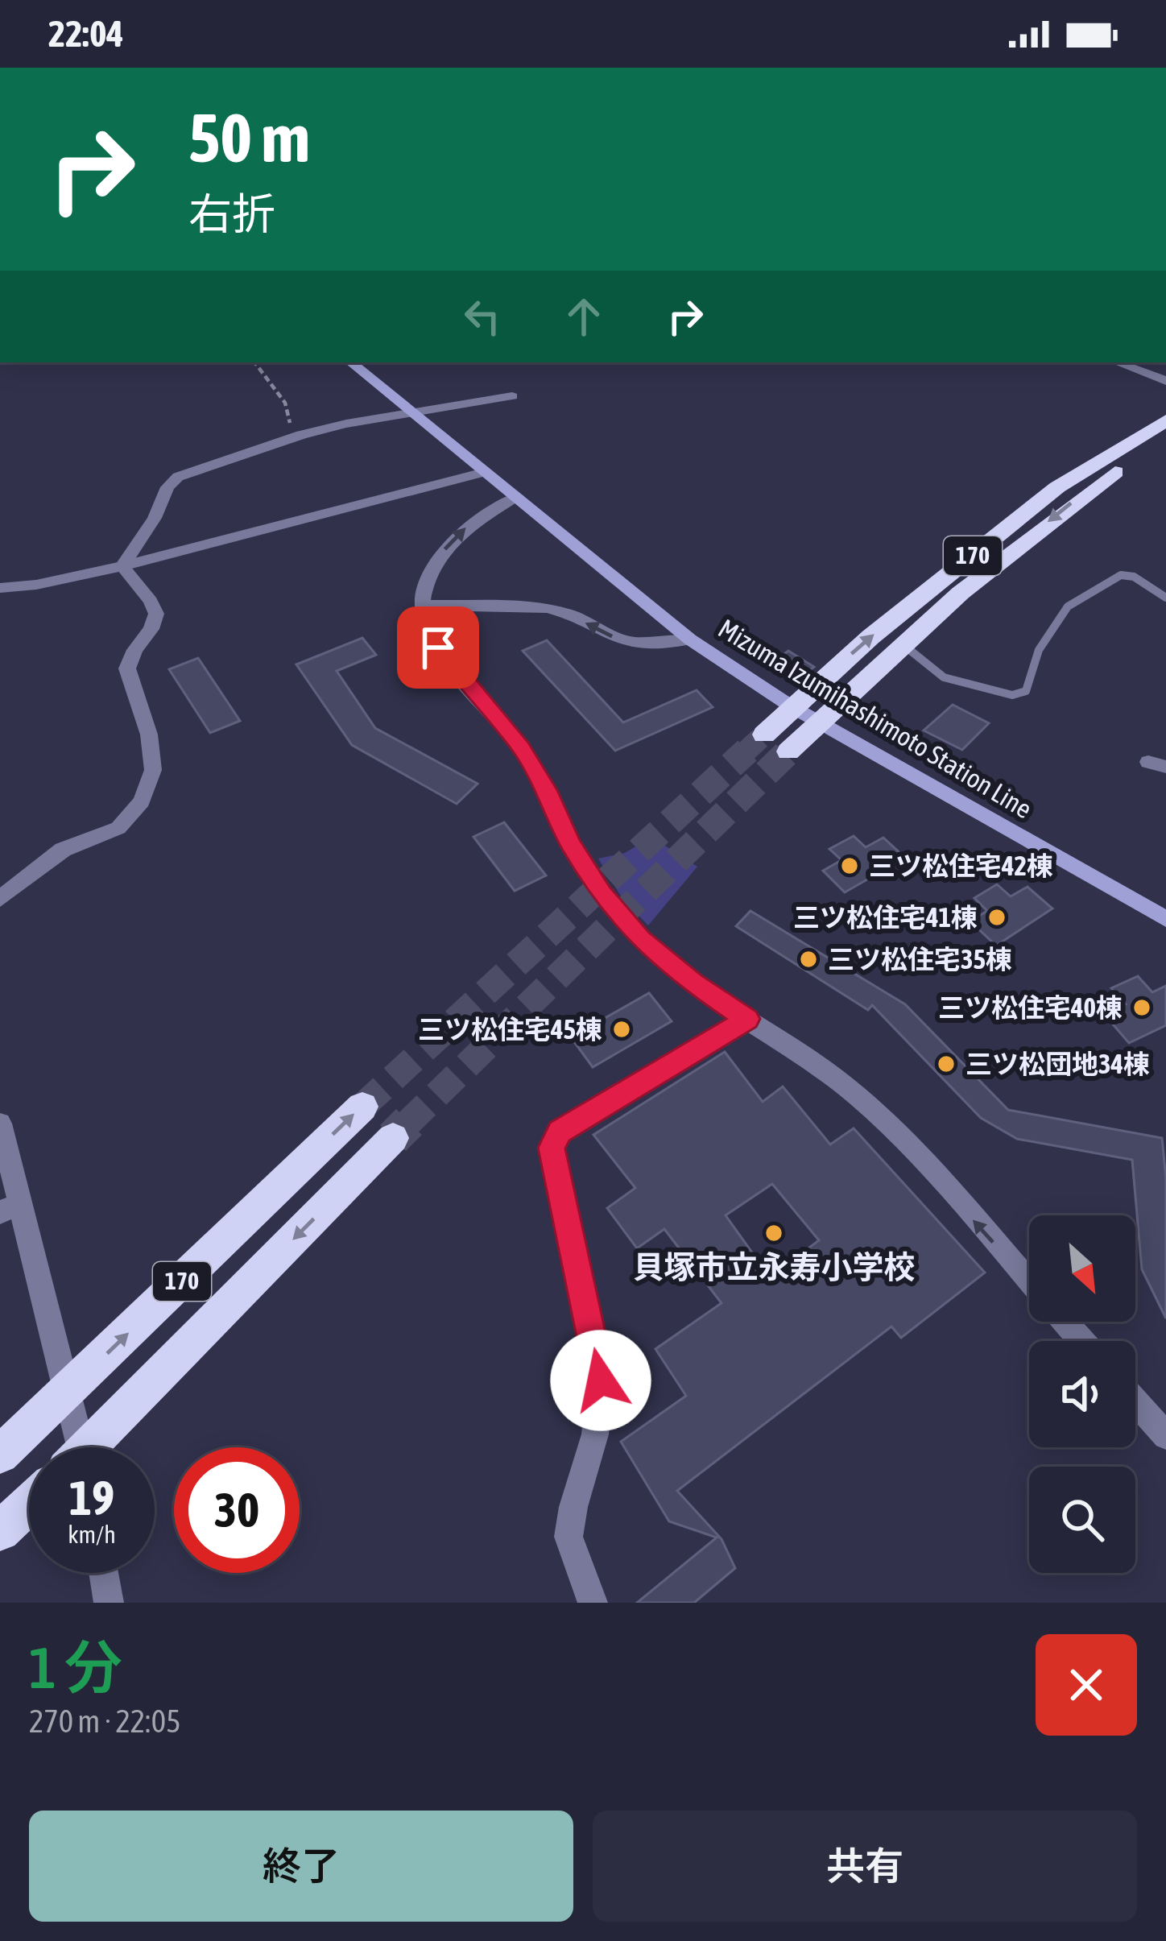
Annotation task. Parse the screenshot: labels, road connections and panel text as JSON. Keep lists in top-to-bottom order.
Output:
{
  "streets": {
    "highway": ["170"],
    "main road": ["Mizuma Izumihashimoto Station Line"]
  },
  "crossings": [
    ["170", "Mizuma Izumihashimoto Station Line"]
  ],
  "places": [
    "三ツ松住宅42棟",
    "三ツ松住宅41棟",
    "三ツ松住宅35棟",
    "三ツ松住宅40棟",
    "三ツ松住宅45棟",
    "三ツ松団地34棟",
    "貝塚市立永寿小学校"
  ],
  "north": "bottom right",
  "page": {
    "status": "22:04",
    "turn": ["50 m", "右折"],
    "speed": "19 km/h",
    "limit": "30",
    "heading": ["1 分", "270 m · 22:05"],
    "buttons": ["終了", "共有"]
  }
}
